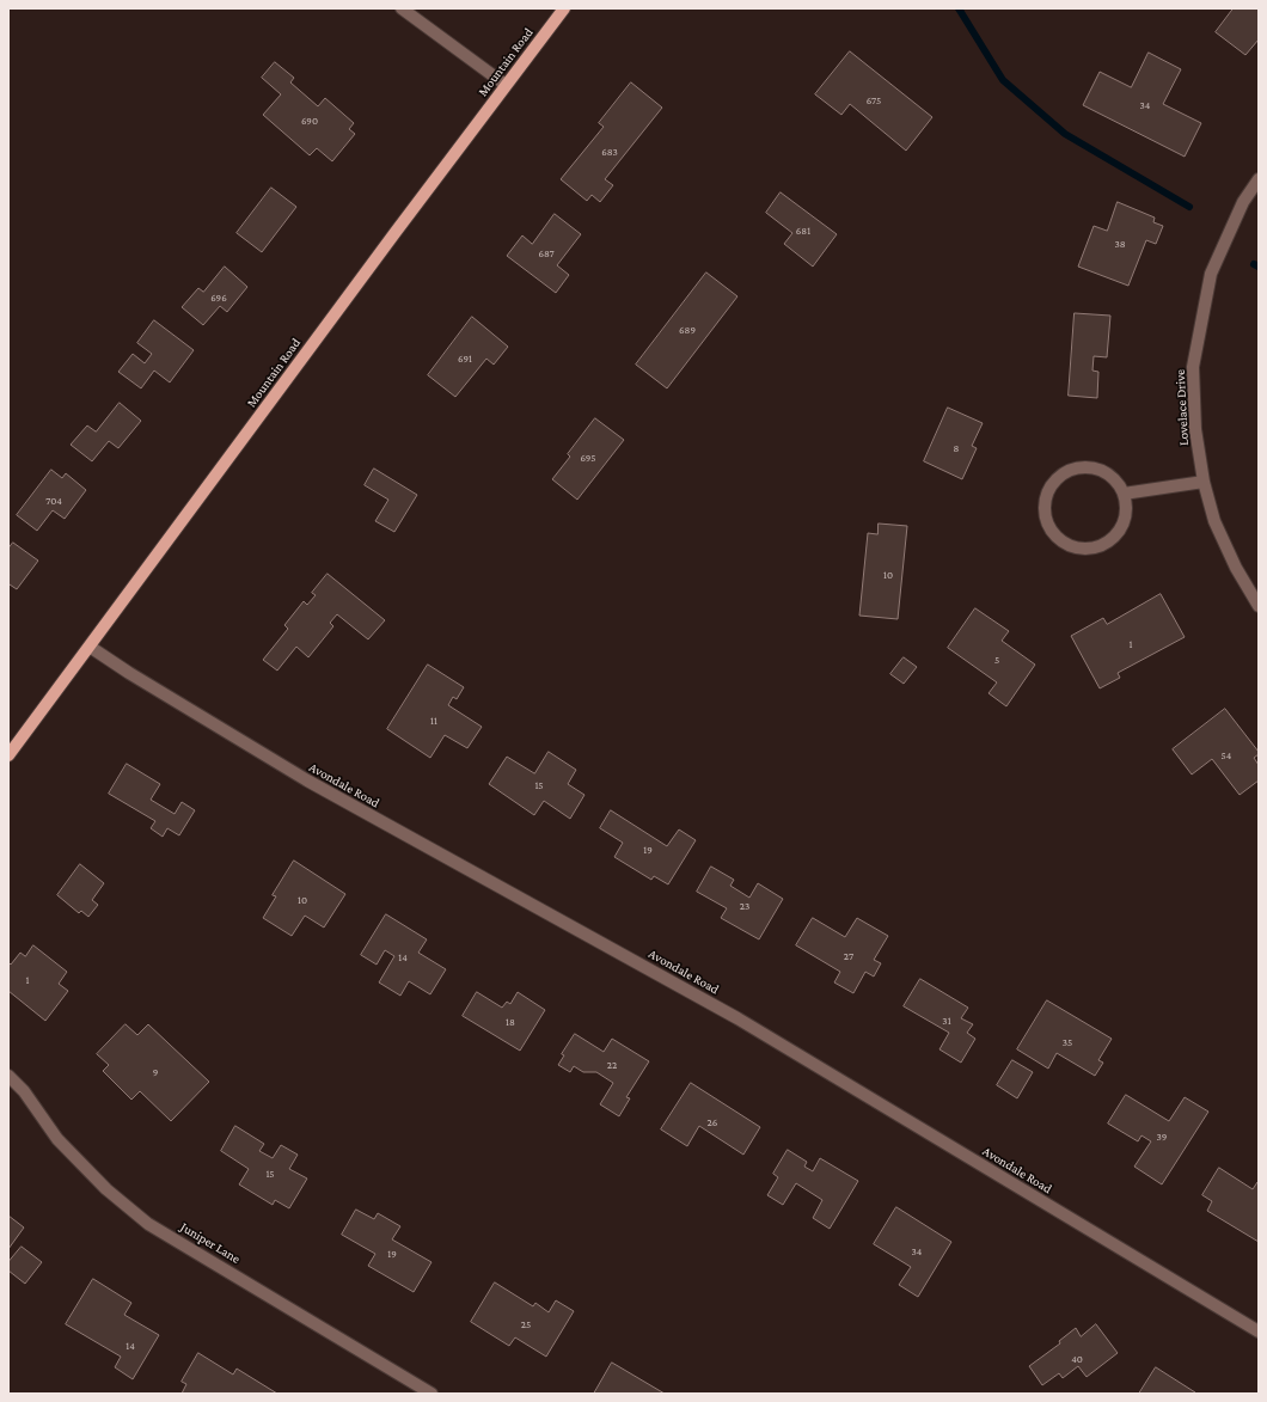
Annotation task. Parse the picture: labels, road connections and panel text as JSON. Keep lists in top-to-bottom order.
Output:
{
  "streets": {
    "main road": ["Mountain Road"],
    "street": ["Lovelace Drive", "Avondale Road", "Juniper Lane"]
  },
  "crossings": [
    ["Mountain Road", "Avondale Road"]
  ],
  "house_numbers": [
    "675",
    "34",
    "690",
    "683",
    "681",
    "38",
    "687",
    "696",
    "689",
    "691",
    "8",
    "695",
    "704",
    "10",
    "1",
    "5",
    "11",
    "54",
    "15",
    "19",
    "10",
    "23",
    "27",
    "14",
    "1",
    "31",
    "18",
    "35",
    "22",
    "9",
    "26",
    "39",
    "15",
    "34",
    "19",
    "25",
    "14",
    "40"
  ]
}
